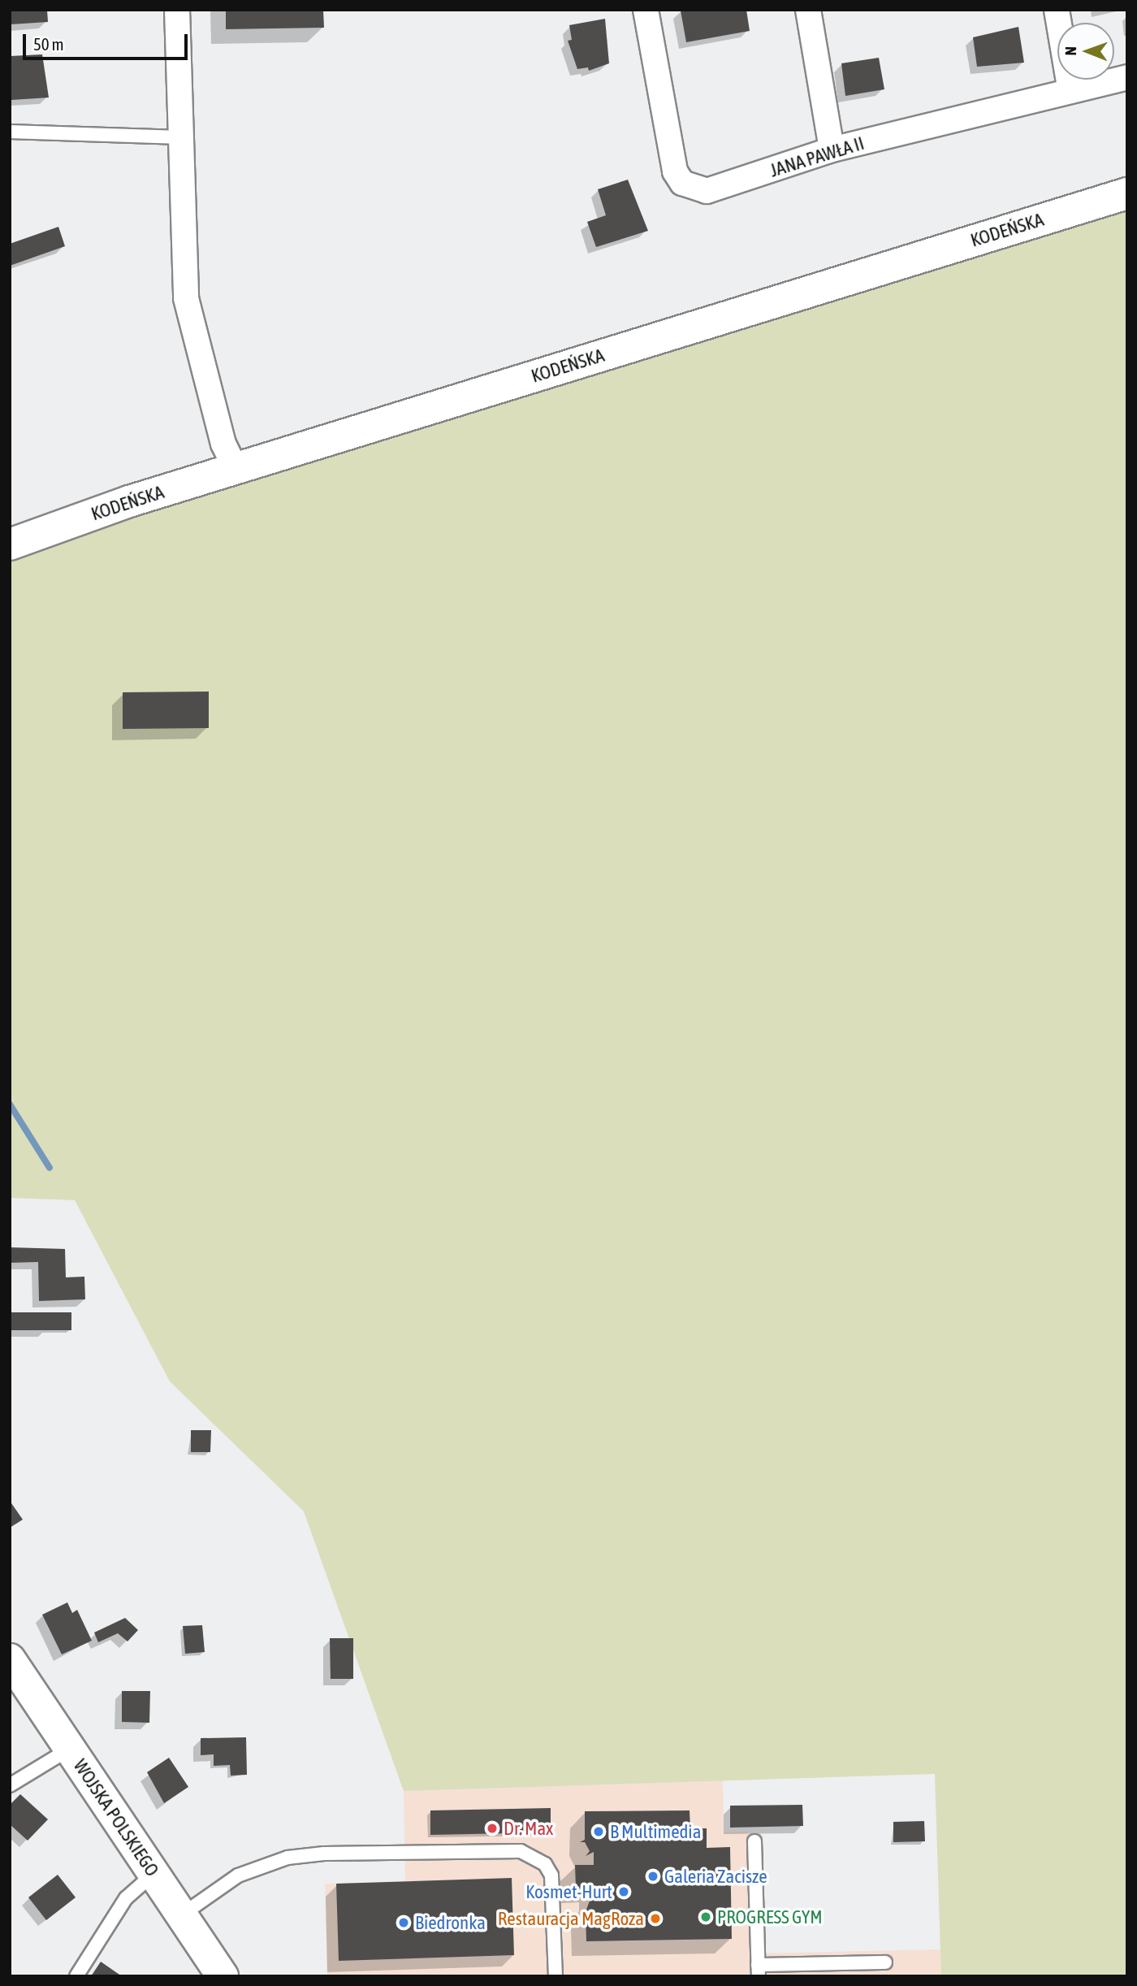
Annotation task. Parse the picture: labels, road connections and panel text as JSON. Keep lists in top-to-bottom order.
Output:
{
  "streets": {
    "main road": ["KODEŃSKA", "WOJSKA POLSKIEGO"],
    "street": ["JANA PAWŁA II"]
  },
  "places": [
    "Dr. Max",
    "B Multimedia",
    "Galeria Zacisze",
    "Kosmet-Hurt",
    "PROGRESS GYM",
    "Restauracja MagRoza",
    "Biedronka"
  ],
  "scale_bar": "50 m",
  "north": "left"
}
